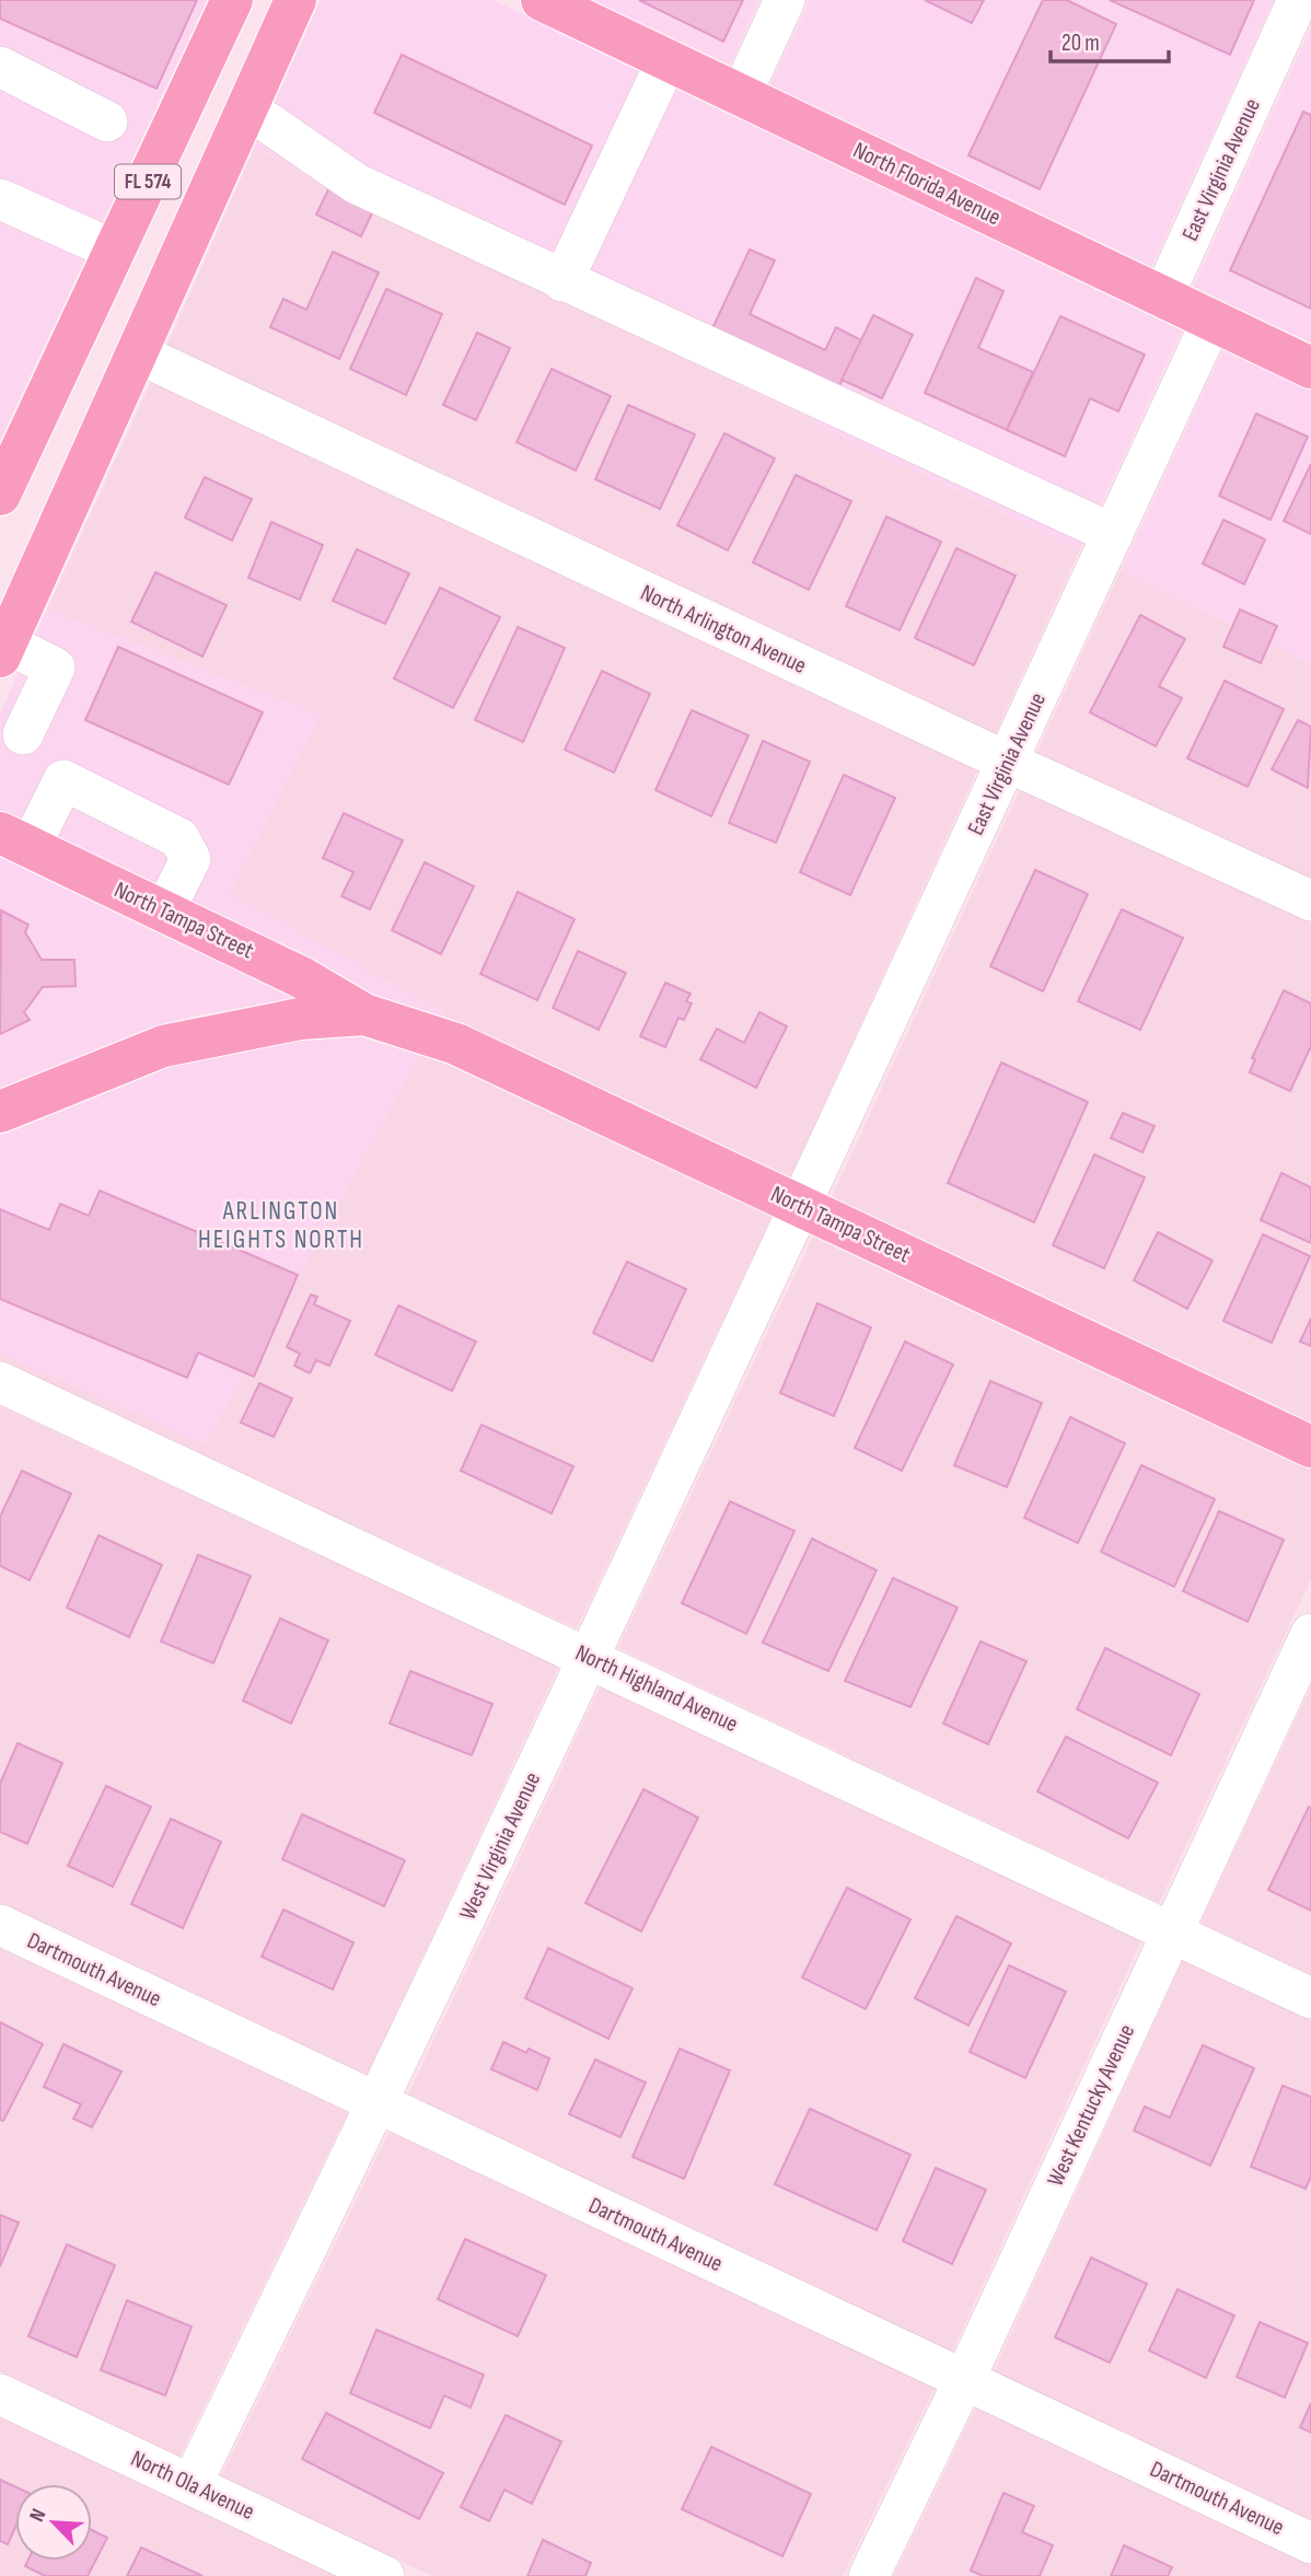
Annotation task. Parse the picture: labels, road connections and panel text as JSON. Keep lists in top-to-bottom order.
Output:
{
  "streets": {
    "main road": ["FL 574", "North Florida Avenue", "North Tampa Street"],
    "street": [
      "East Virginia Avenue",
      "North Arlington Avenue",
      "North Highland Avenue",
      "West Virginia Avenue",
      "Dartmouth Avenue",
      "West Kentucky Avenue",
      "North Ola Avenue"
    ]
  },
  "crossings": [
    ["East Virginia Avenue", "North Florida Avenue"],
    ["East Virginia Avenue", "North Arlington Avenue"],
    ["East Virginia Avenue", "North Tampa Street"],
    ["East Virginia Avenue", "West Virginia Avenue"],
    ["FL 574", "North Arlington Avenue"],
    ["North Tampa Street", "West Virginia Avenue"],
    ["North Highland Avenue", "West Virginia Avenue"],
    ["North Highland Avenue", "West Kentucky Avenue"],
    ["West Virginia Avenue", "Dartmouth Avenue"],
    ["West Virginia Avenue", "North Ola Avenue"],
    ["Dartmouth Avenue", "West Kentucky Avenue"]
  ],
  "districts": ["ARLINGTON HEIGHTS NORTH"],
  "scale_bar": "20 m",
  "north": "top left"
}
